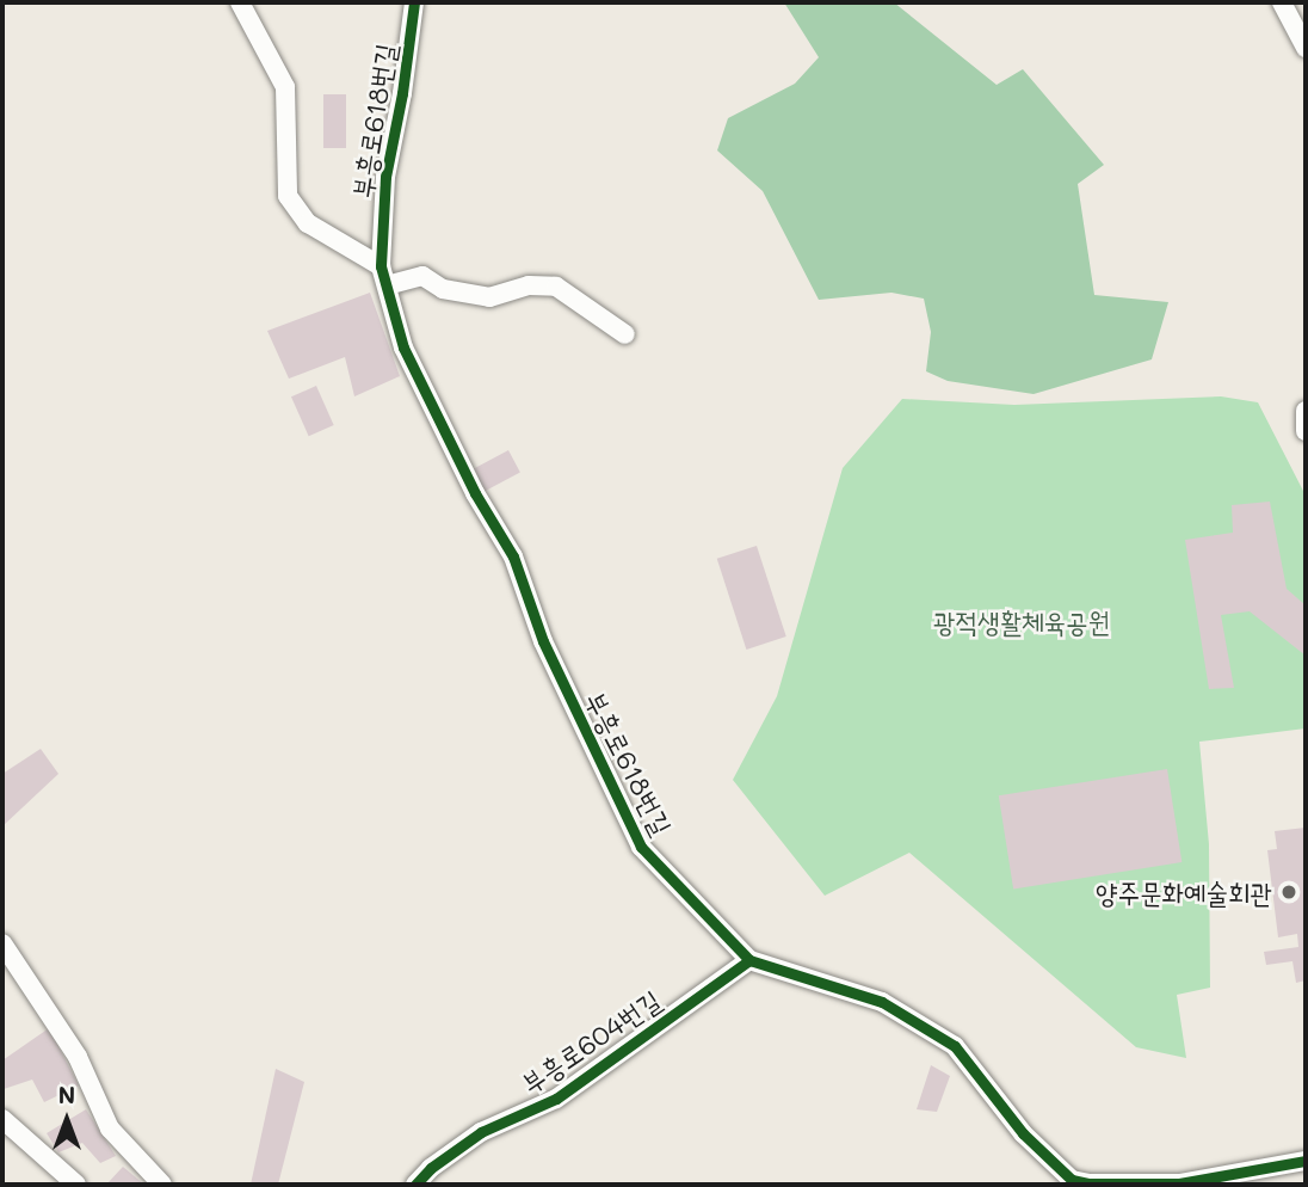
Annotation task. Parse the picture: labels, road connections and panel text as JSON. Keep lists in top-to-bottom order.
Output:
{
  "streets": {
    "street": ["부흥로618번길", "부흥로604번길"]
  },
  "crossings": [
    ["부흥로618번길", "부흥로604번길"]
  ],
  "parks": ["광적생활체육공원"],
  "places": ["양주문화예술회관"],
  "north": "top"
}
